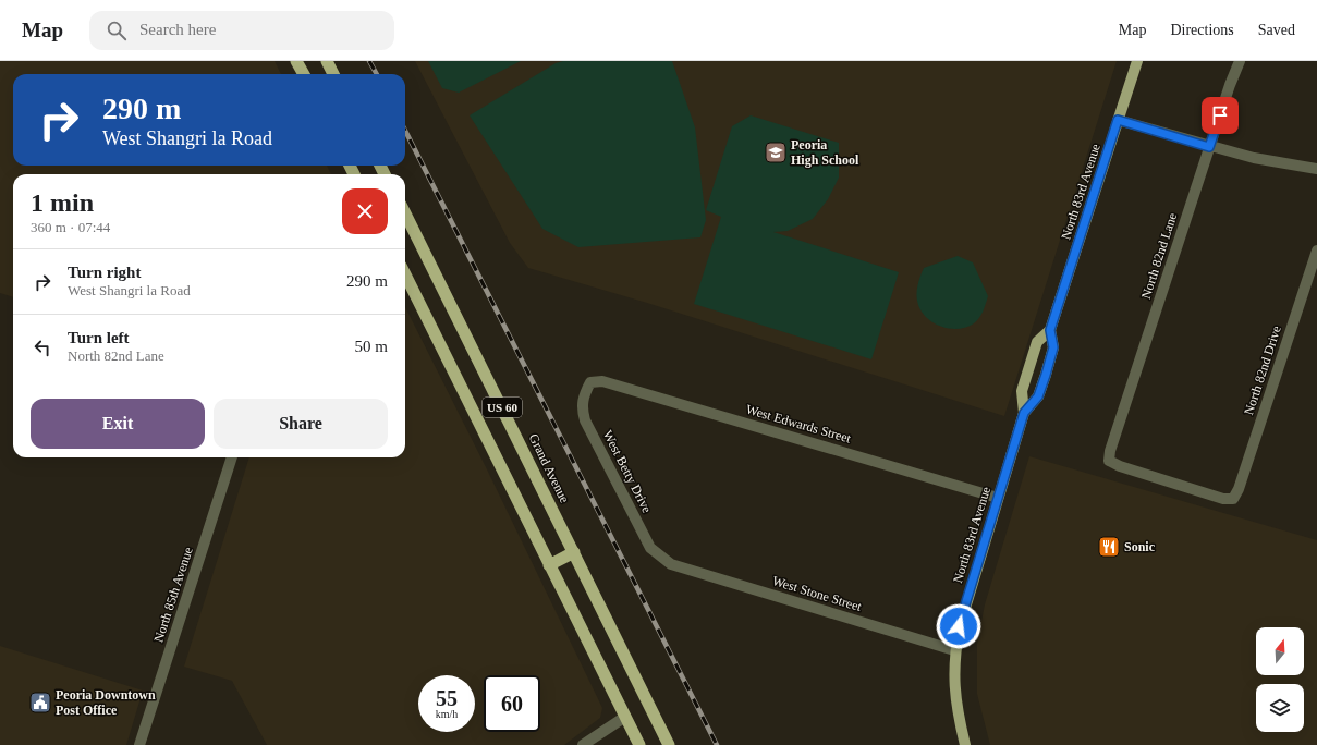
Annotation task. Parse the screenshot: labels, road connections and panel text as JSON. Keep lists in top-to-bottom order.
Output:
{
  "streets": {
    "highway": ["US 60", "Grand Avenue"],
    "main road": ["North 83rd Avenue"],
    "street": [
      "North 82nd Lane",
      "North 82nd Drive",
      "West Edwards Street",
      "West Betty Drive",
      "West Stone Street",
      "North 85th Avenue"
    ]
  },
  "crossings": [
    ["North 83rd Avenue", "West Edwards Street"],
    ["North 83rd Avenue", "West Stone Street"],
    ["North 82nd Lane", "North 82nd Drive"],
    ["West Edwards Street", "West Betty Drive"],
    ["West Betty Drive", "West Stone Street"]
  ],
  "places": {
    "school or university": ["Peoria High School"],
    "restaurant": ["Sonic"],
    "public building": ["Peoria Downtown Post Office"]
  },
  "north": "top",
  "page": {
    "header": "Map",
    "search": "Search here",
    "nav": ["Map", "Directions", "Saved"],
    "turn": ["290 m", "West Shangri la Road"],
    "heading": ["1 min", "360 m · 07:44"],
    "list": [
      {
        "name": "Turn right",
        "note": "West Shangri la Road",
        "value": "290 m"
      },
      {
        "name": "Turn left",
        "note": "North 82nd Lane",
        "value": "50 m"
      }
    ],
    "buttons": ["Exit", "Share"],
    "speed": "55 km/h",
    "limit": "60"
  }
}
